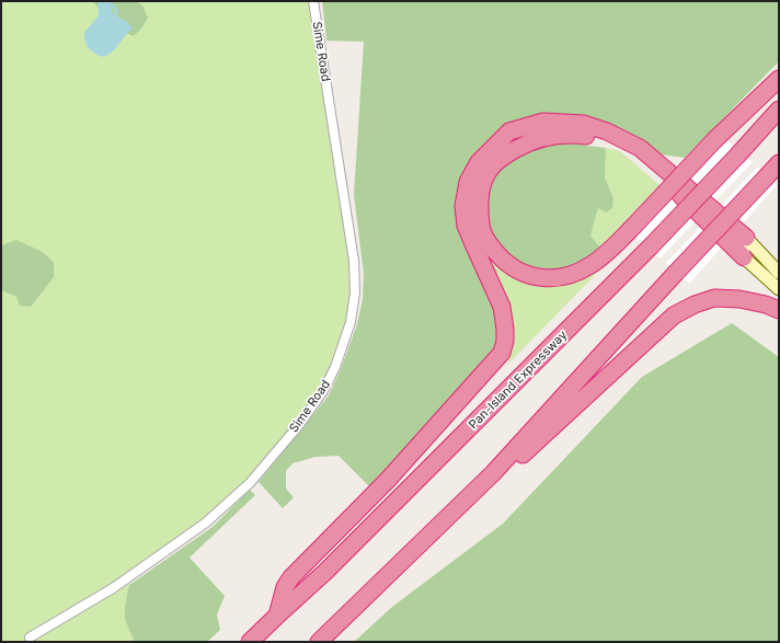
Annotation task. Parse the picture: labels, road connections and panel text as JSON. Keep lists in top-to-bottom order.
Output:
{
  "streets": {
    "highway": ["Pan-Island Expressway"],
    "street": ["Sime Road"]
  }
}
